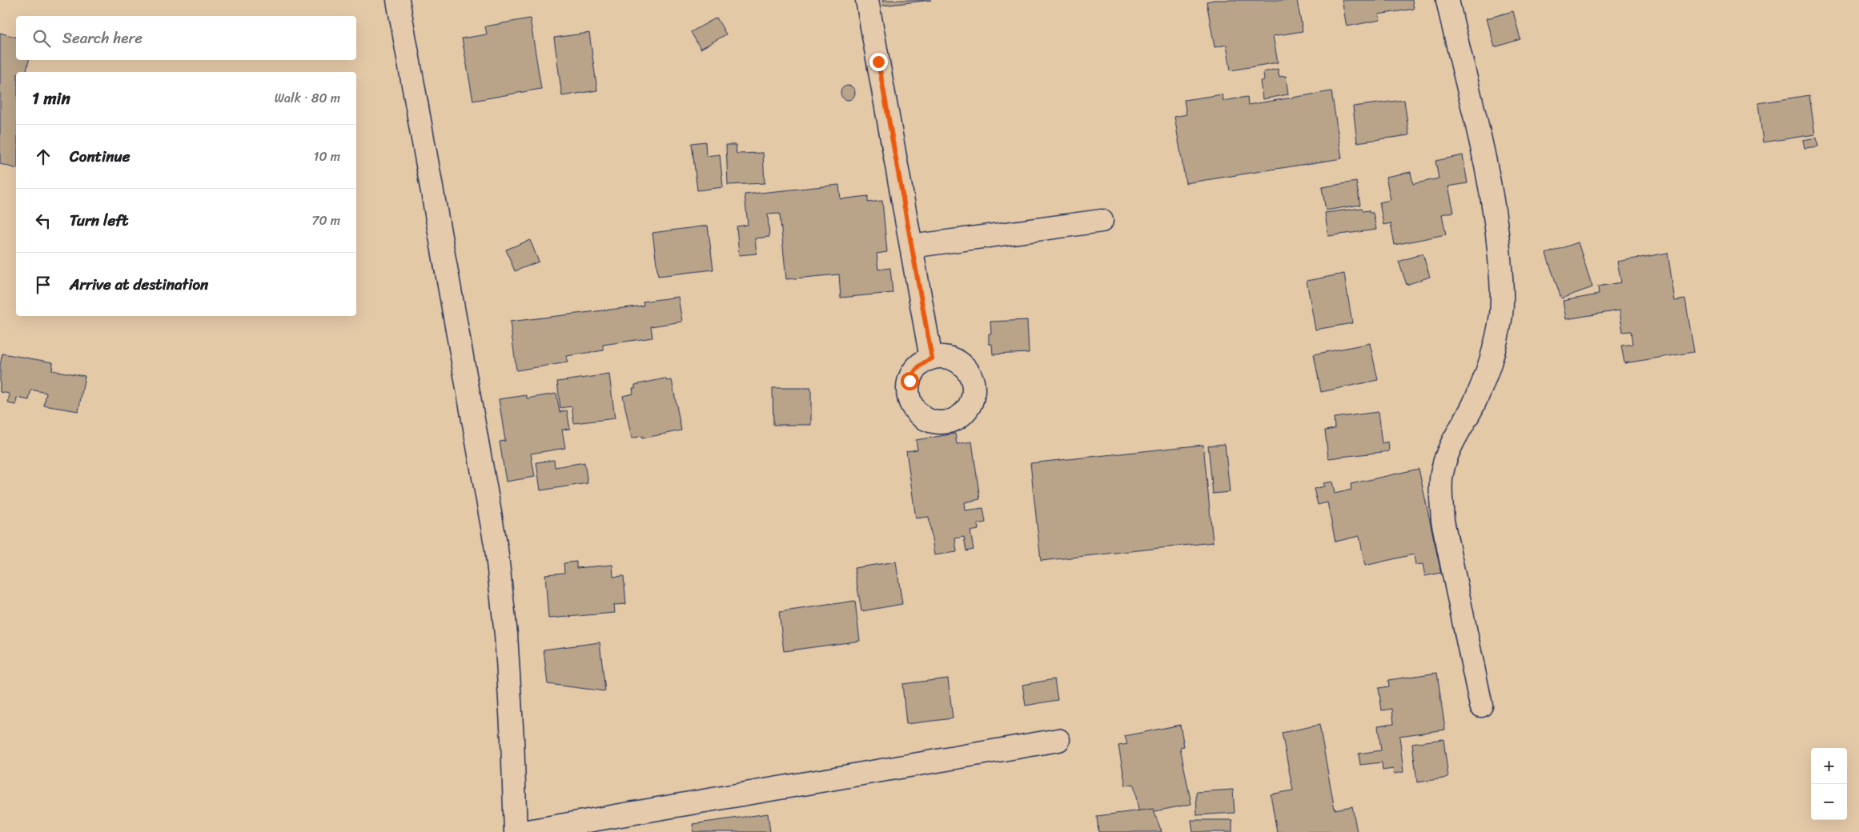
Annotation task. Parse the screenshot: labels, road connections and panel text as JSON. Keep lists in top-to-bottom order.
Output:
{
  "page": {
    "search": "Search here",
    "heading": ["1 min", "Walk · 80 m"],
    "list": [
      ["Continue", "10 m"],
      ["Turn left", "70 m"],
      "Arrive at destination"
    ],
    "map_buttons": ["+", "−"]
  }
}
